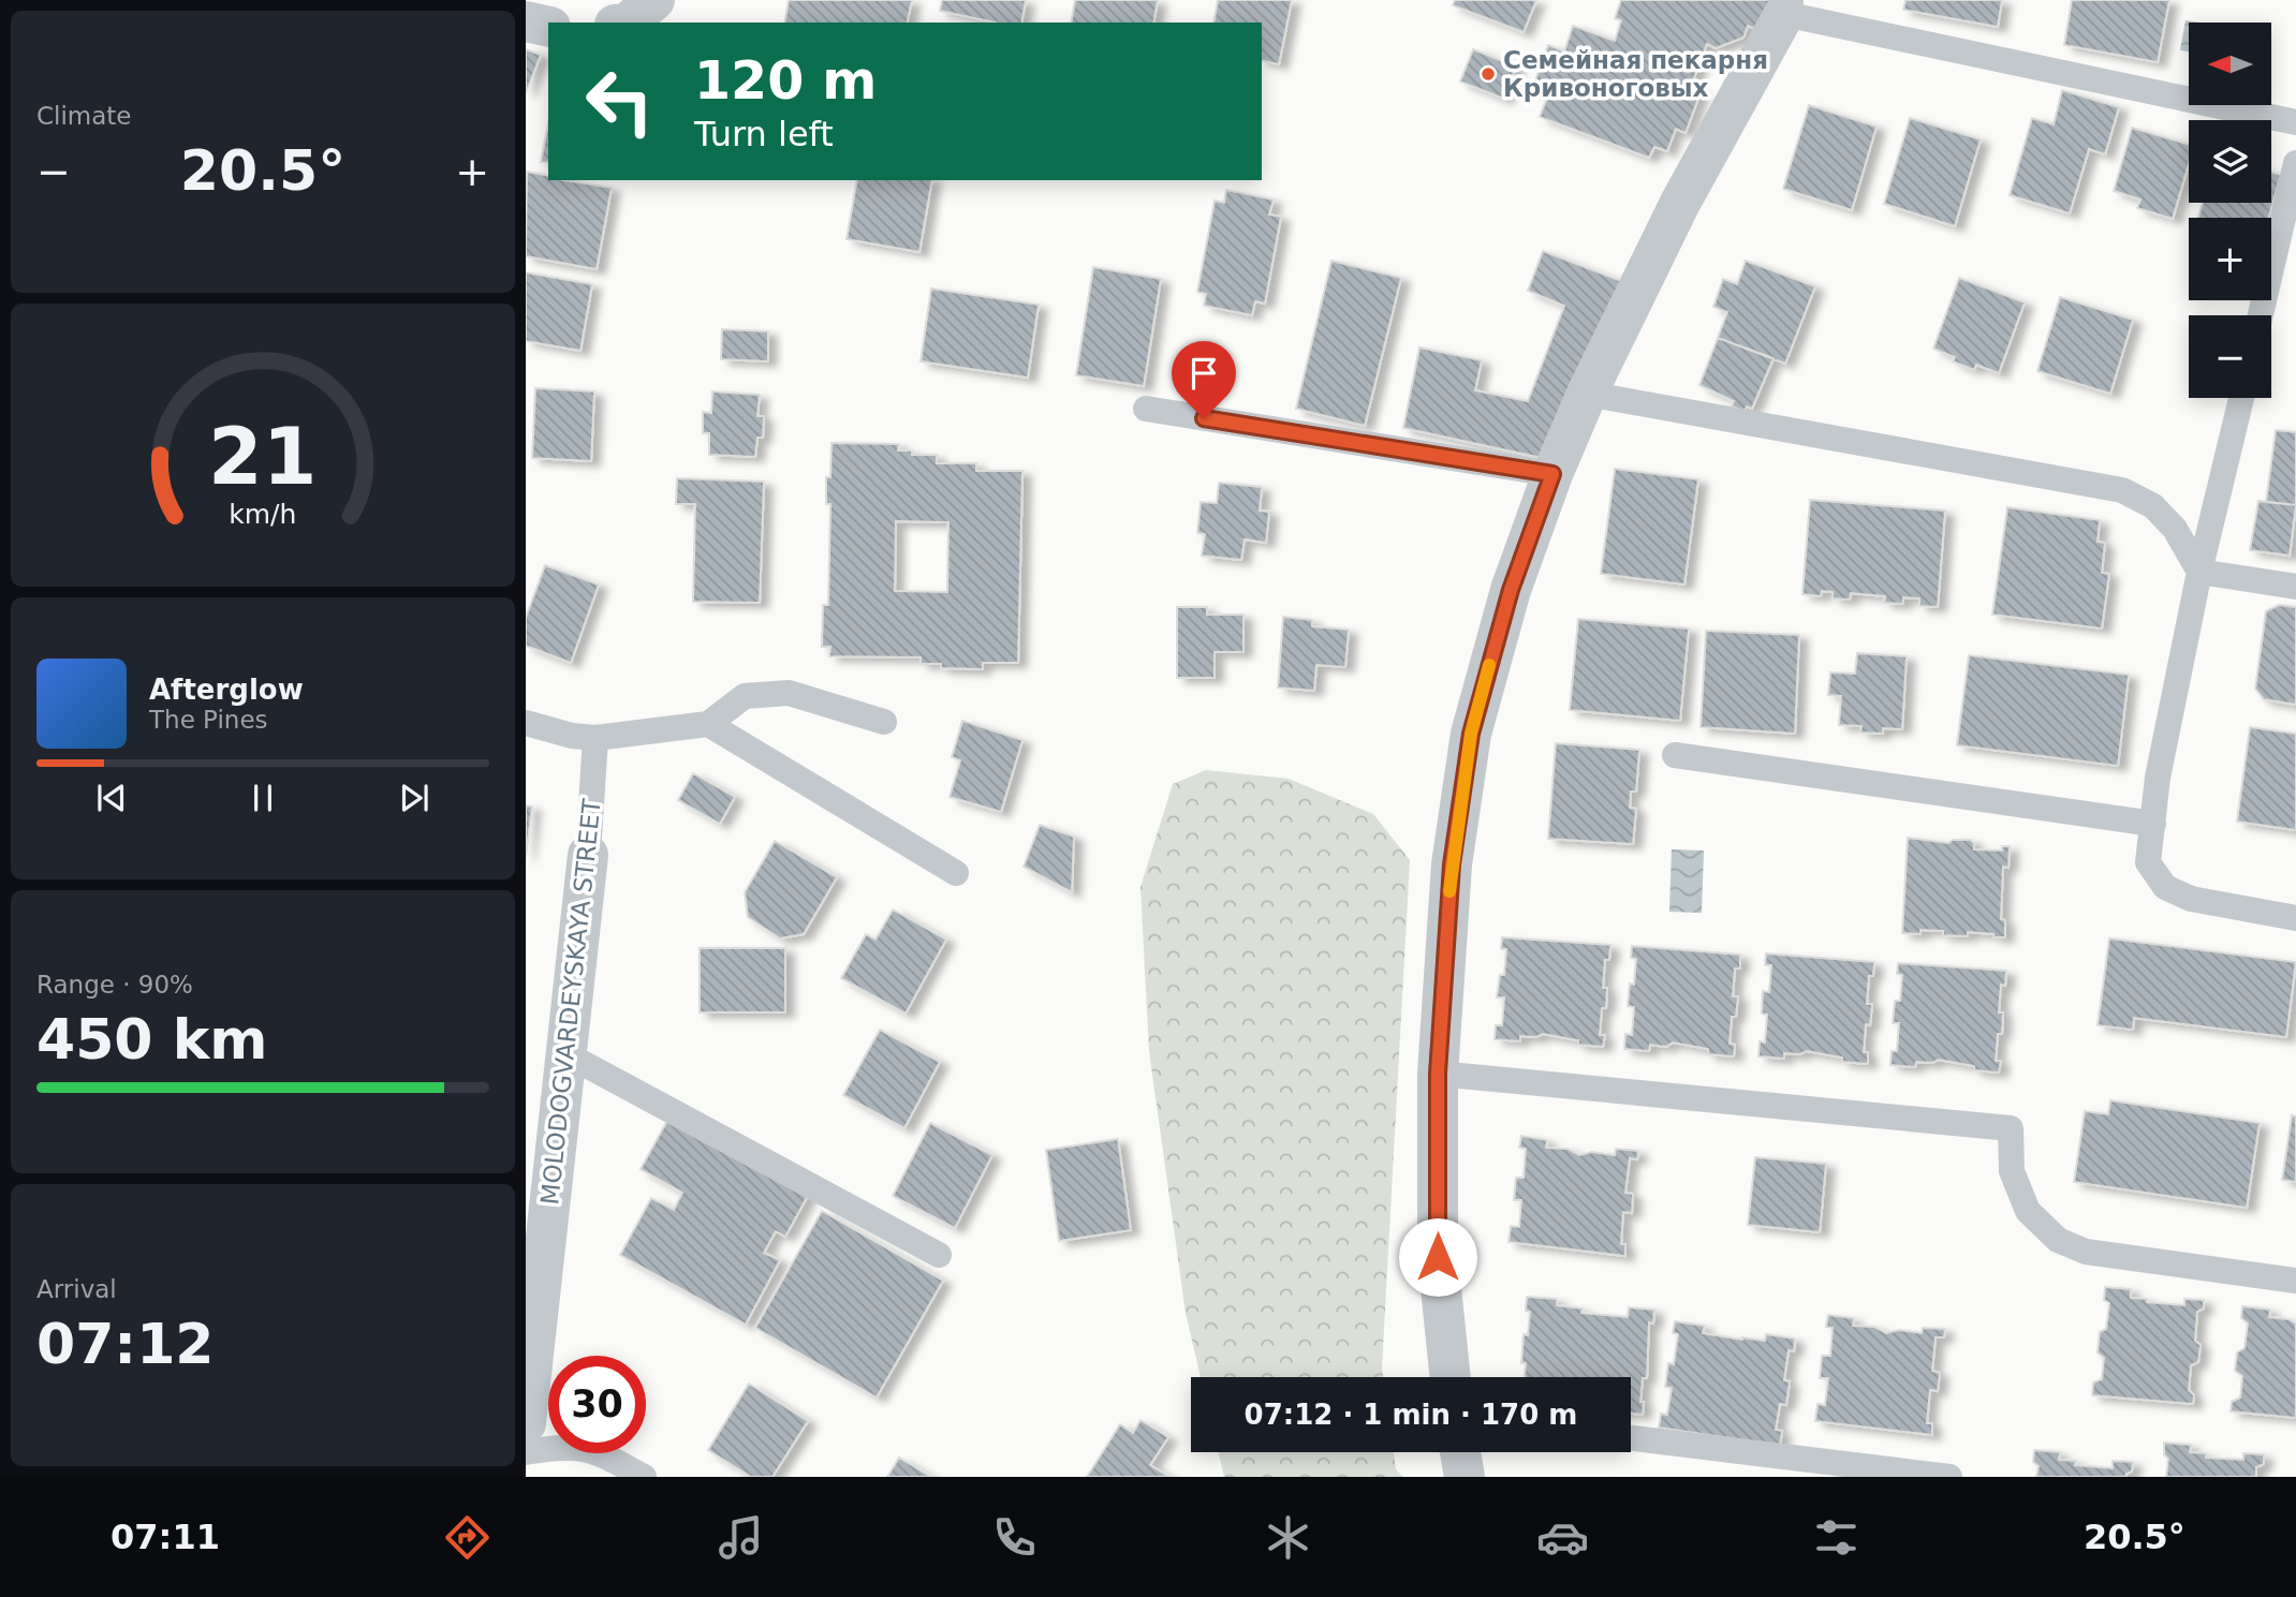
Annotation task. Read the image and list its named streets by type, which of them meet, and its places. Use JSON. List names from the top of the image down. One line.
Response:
{"streets":{"street":["MOLODOGVARDEYSKAYA STREET"]},"places":["Семейная пекарня Кривоноговых"],"north":"left","page":{"tile":["Climate",["Range · 90%","450 km"],["Arrival","07:12"]],"map_buttons":["+","−"],"turn":["120 m","Turn left"],"heat":["−","20.5°","+"],"song":["Afterglow","The Pines"],"limit":"30","trip":"07:12 · 1 min · 170 m","tabs":["07:11","20.5°"],"gauge":["21","km/h"]}}
